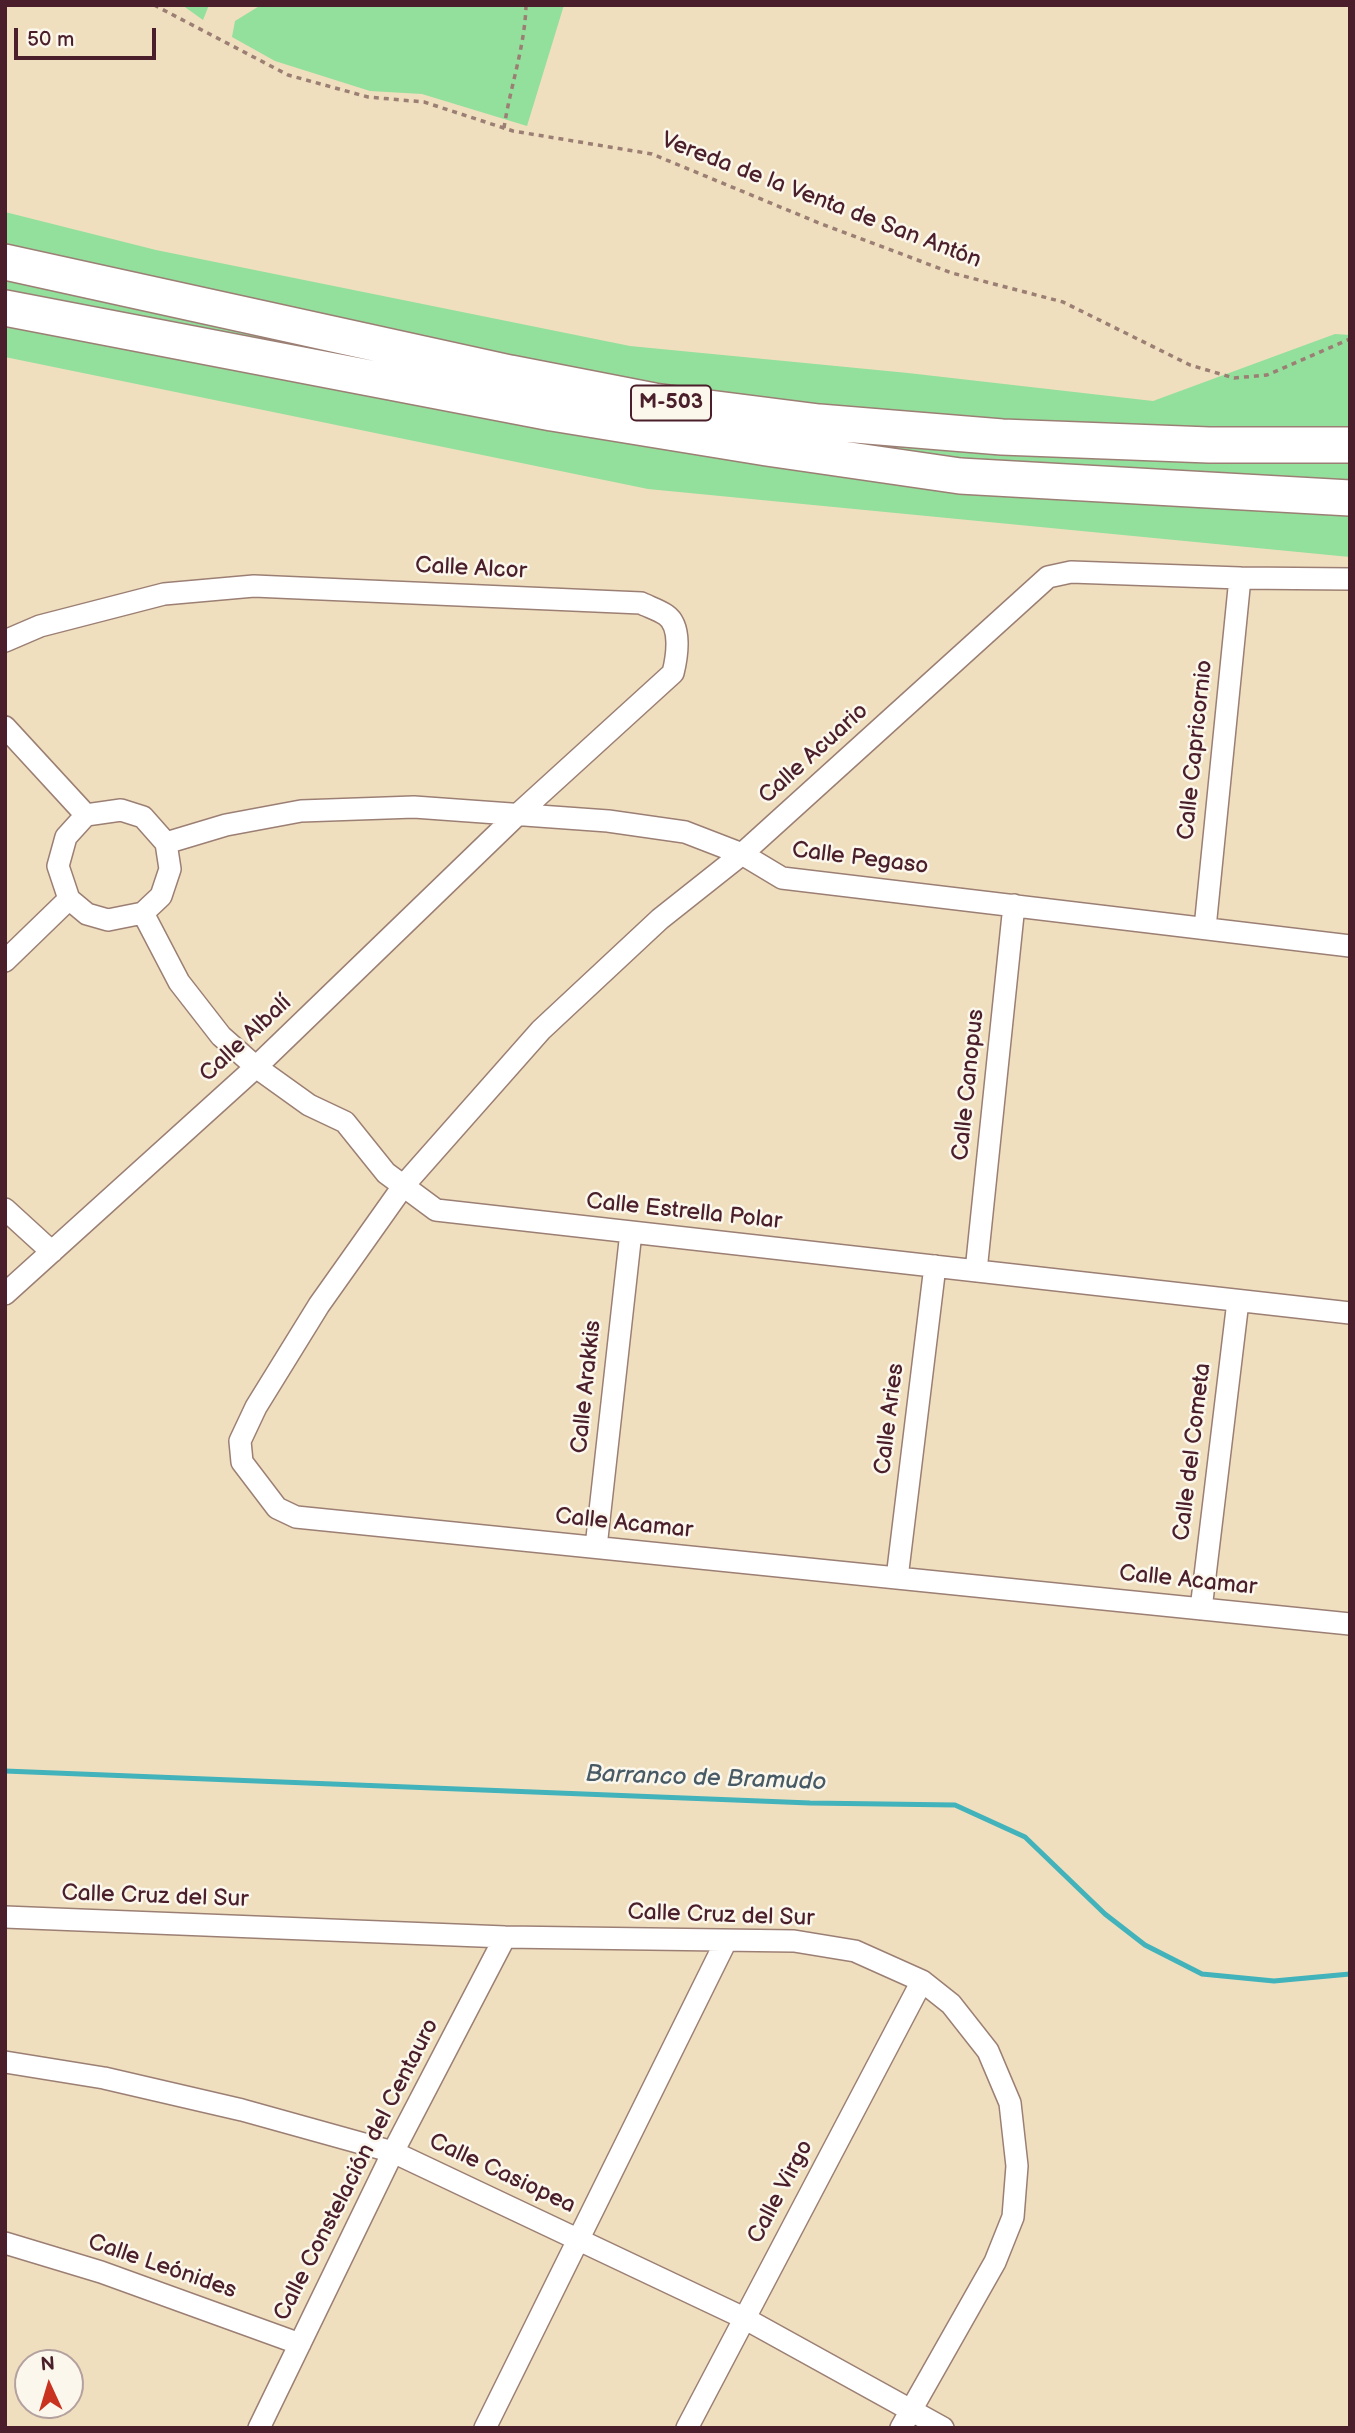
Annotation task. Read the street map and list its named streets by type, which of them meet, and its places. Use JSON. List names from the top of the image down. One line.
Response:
{"streets":{"highway":["M-503"],"street":["Calle Alcor","Calle Capricornio","Calle Acuario","Calle Pegaso","Calle Albalí","Calle Canopus","Calle Estrella Polar","Calle Arakkis","Calle Aries","Calle del Cometa","Calle Acamar","Calle Cruz del Sur","Calle Constelación del Centauro","Calle Casiopea","Calle Virgo","Calle Leónides"],"path":["Vereda de la Venta de San Antón"]},"crossings":[["Calle Alcor","Calle Pegaso"],["Calle Alcor","Calle Albalí"],["Calle Capricornio","Calle Acuario"],["Calle Capricornio","Calle Pegaso"],["Calle Acuario","Calle Pegaso"],["Calle Acuario","Calle Estrella Polar"],["Calle Acuario","Calle Acamar"],["Calle Pegaso","Calle Albalí"],["Calle Pegaso","Calle Canopus"],["Calle Pegaso","Calle Estrella Polar"],["Calle Albalí","Calle Estrella Polar"],["Calle Canopus","Calle Estrella Polar"],["Calle Estrella Polar","Calle Arakkis"],["Calle Estrella Polar","Calle Aries"],["Calle Estrella Polar","Calle del Cometa"],["Calle Estrella Polar","Calle Acamar"],["Calle Arakkis","Calle Acamar"],["Calle Aries","Calle Acamar"],["Calle del Cometa","Calle Acamar"],["Calle Cruz del Sur","Calle Constelación del Centauro"],["Calle Cruz del Sur","Calle Casiopea"],["Calle Cruz del Sur","Calle Virgo"],["Calle Constelación del Centauro","Calle Casiopea"],["Calle Constelación del Centauro","Calle Leónides"],["Calle Casiopea","Calle Virgo"]],"water":["Barranco de Bramudo"],"scale_bar":"50 m","north":"top"}
